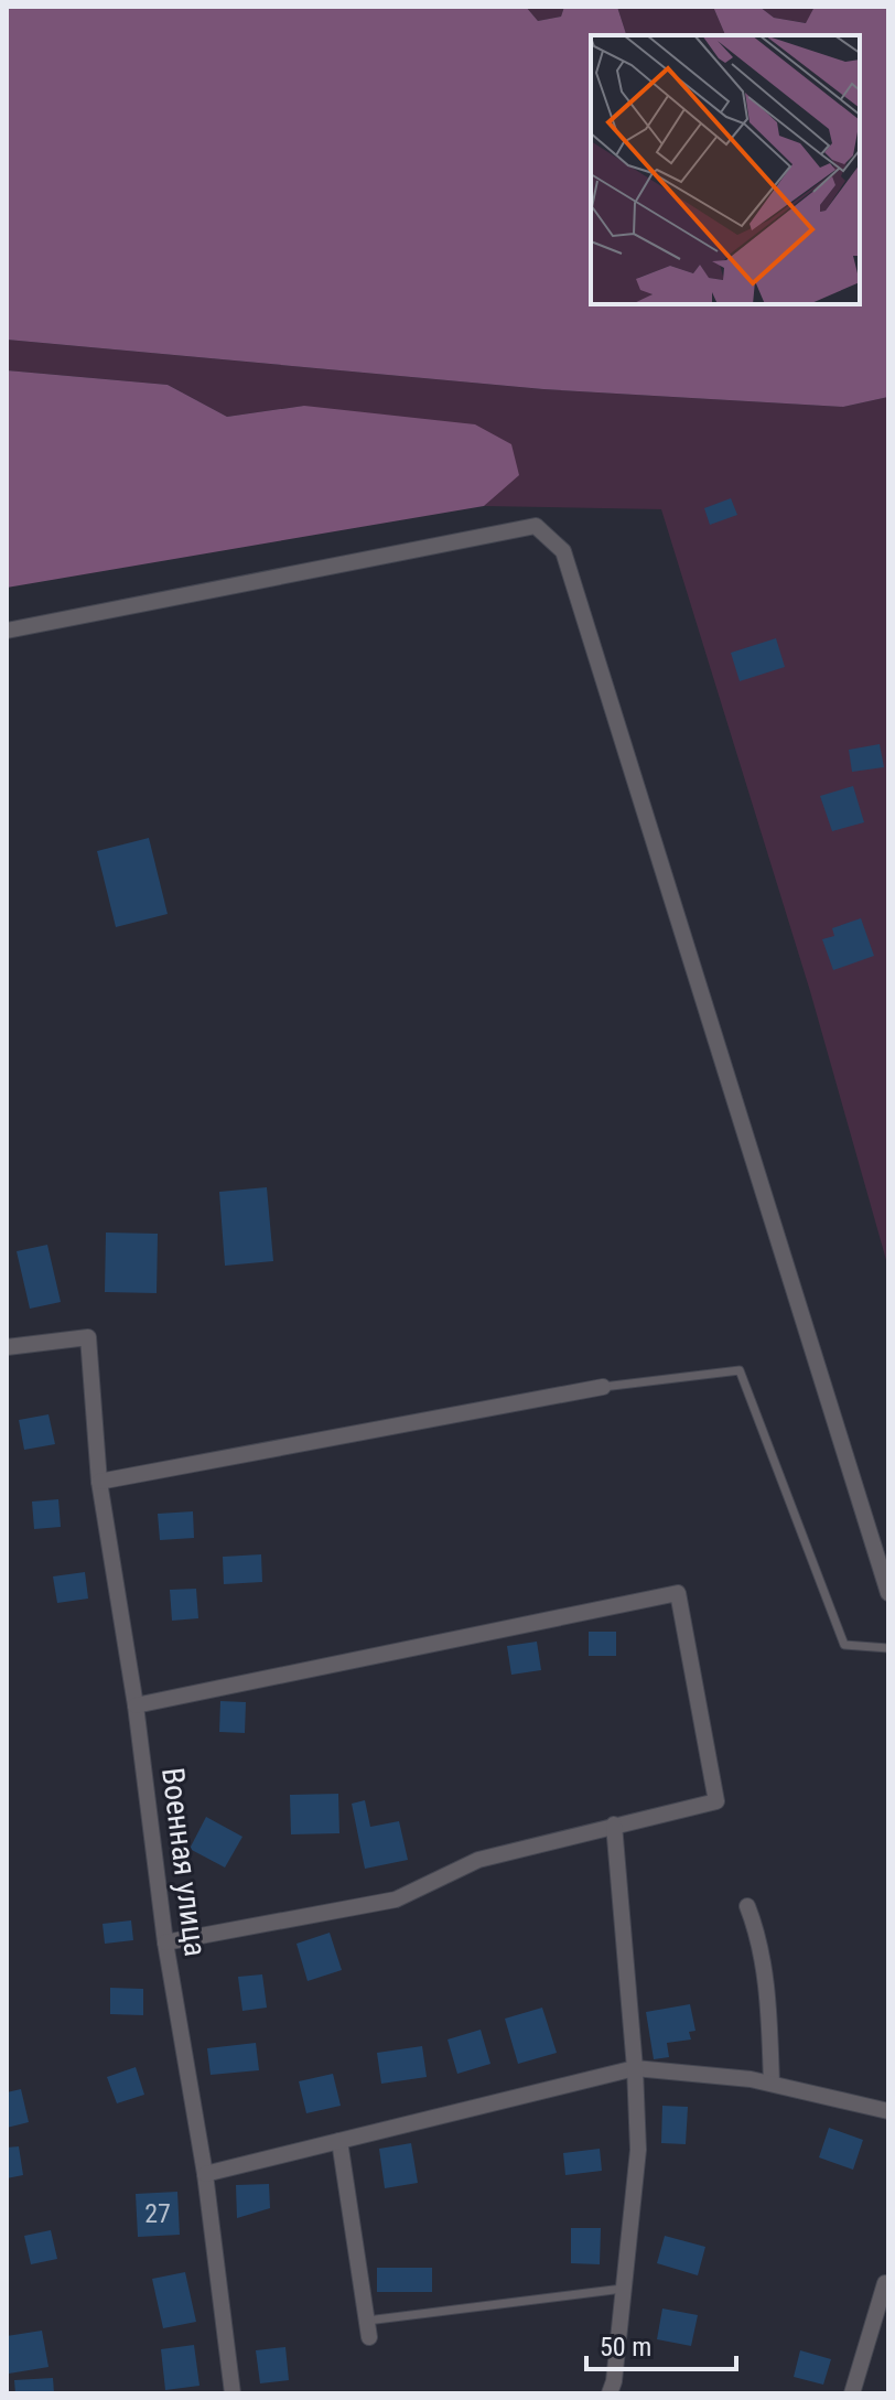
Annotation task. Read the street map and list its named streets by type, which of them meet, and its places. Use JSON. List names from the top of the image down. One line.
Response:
{"streets":{"street":["Военная улица"]},"house_numbers":["27"],"scale_bar":"50 m"}
